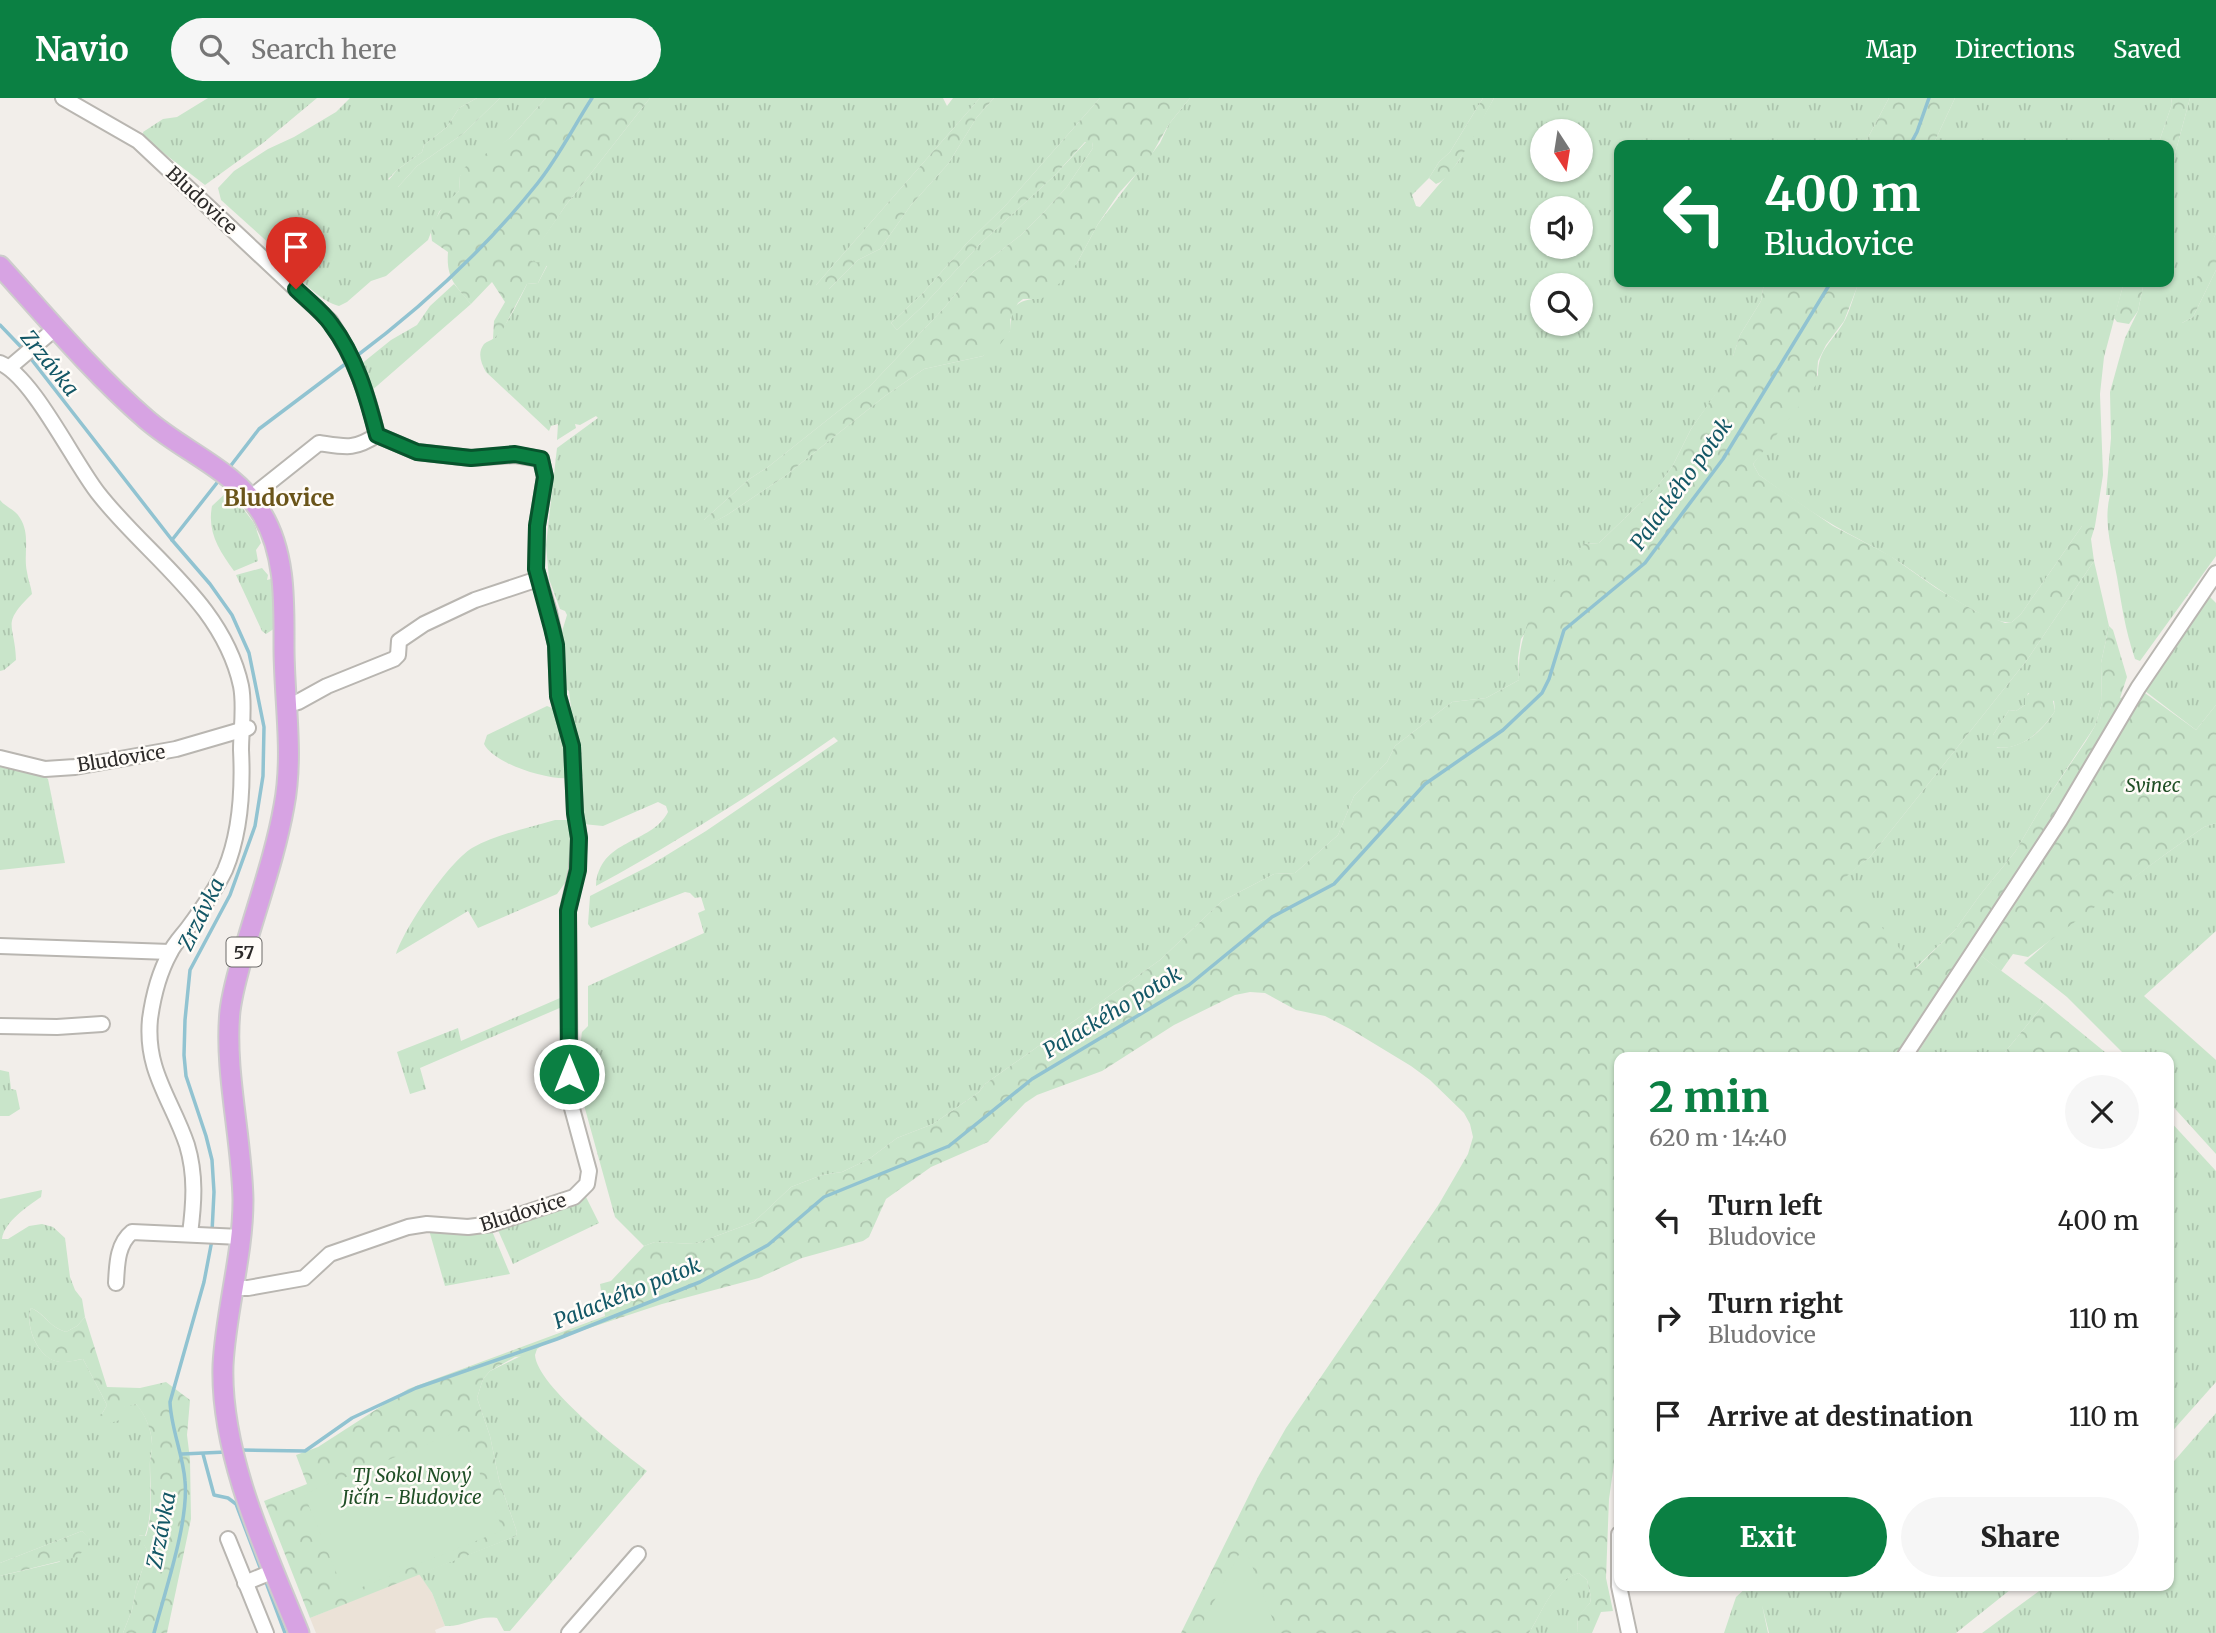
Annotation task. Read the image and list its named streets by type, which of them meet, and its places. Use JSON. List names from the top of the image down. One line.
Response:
{"streets":{"main road":["57"],"street":["Bludovice"]},"crossings":[["Bludovice","57"]],"districts":["Bludovice"],"water":["Zrzávka","Palackého potok"],"parks":["Svinec","TJ Sokol Nový Jičín - Bludovice"],"north":"bottom","page":{"header":"Navio","search":"Search here","nav":["Map","Directions","Saved"],"turn":["400 m","Bludovice"],"heading":["2 min","620 m · 14:40"],"list":[{"name":"Turn left","note":"Bludovice","value":"400 m"},{"name":"Turn right","note":"Bludovice","value":"110 m"},{"name":"Arrive at destination","value":"110 m"}],"buttons":["Exit","Share"]}}
